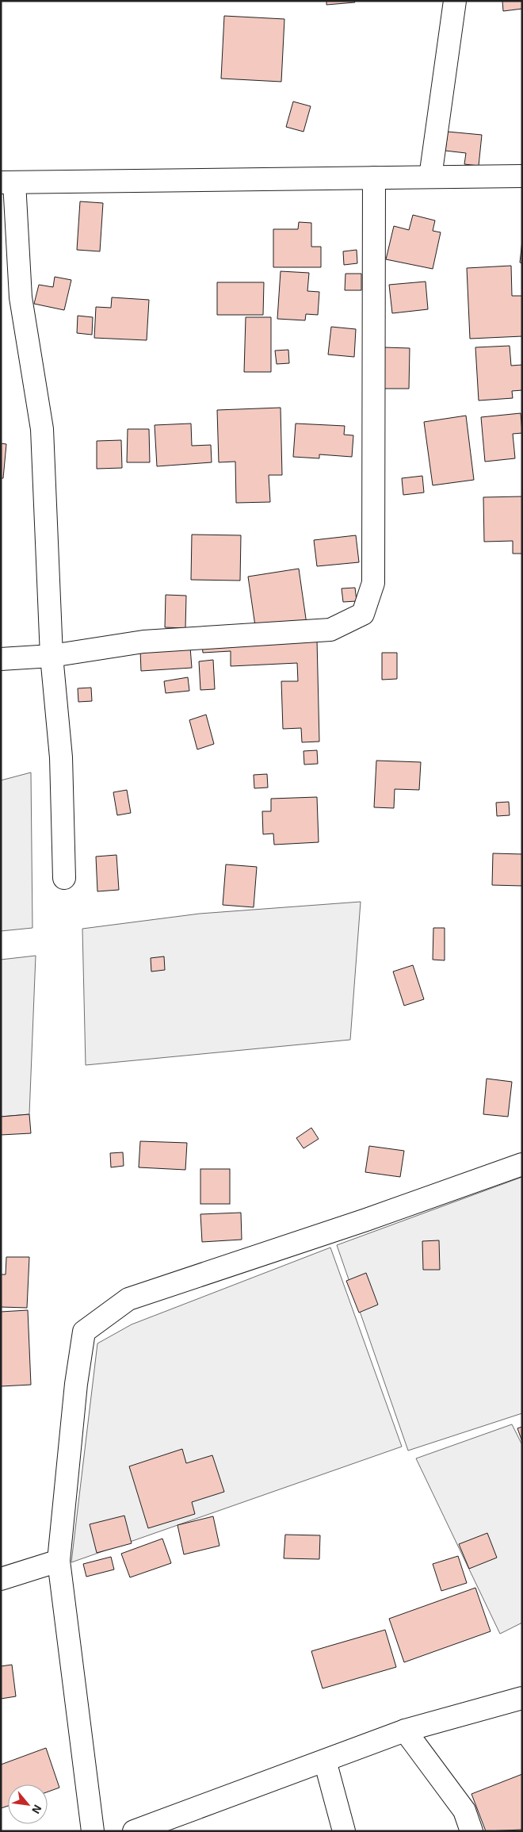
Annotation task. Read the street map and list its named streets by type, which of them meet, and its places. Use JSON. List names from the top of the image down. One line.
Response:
{"north":"bottom right"}
